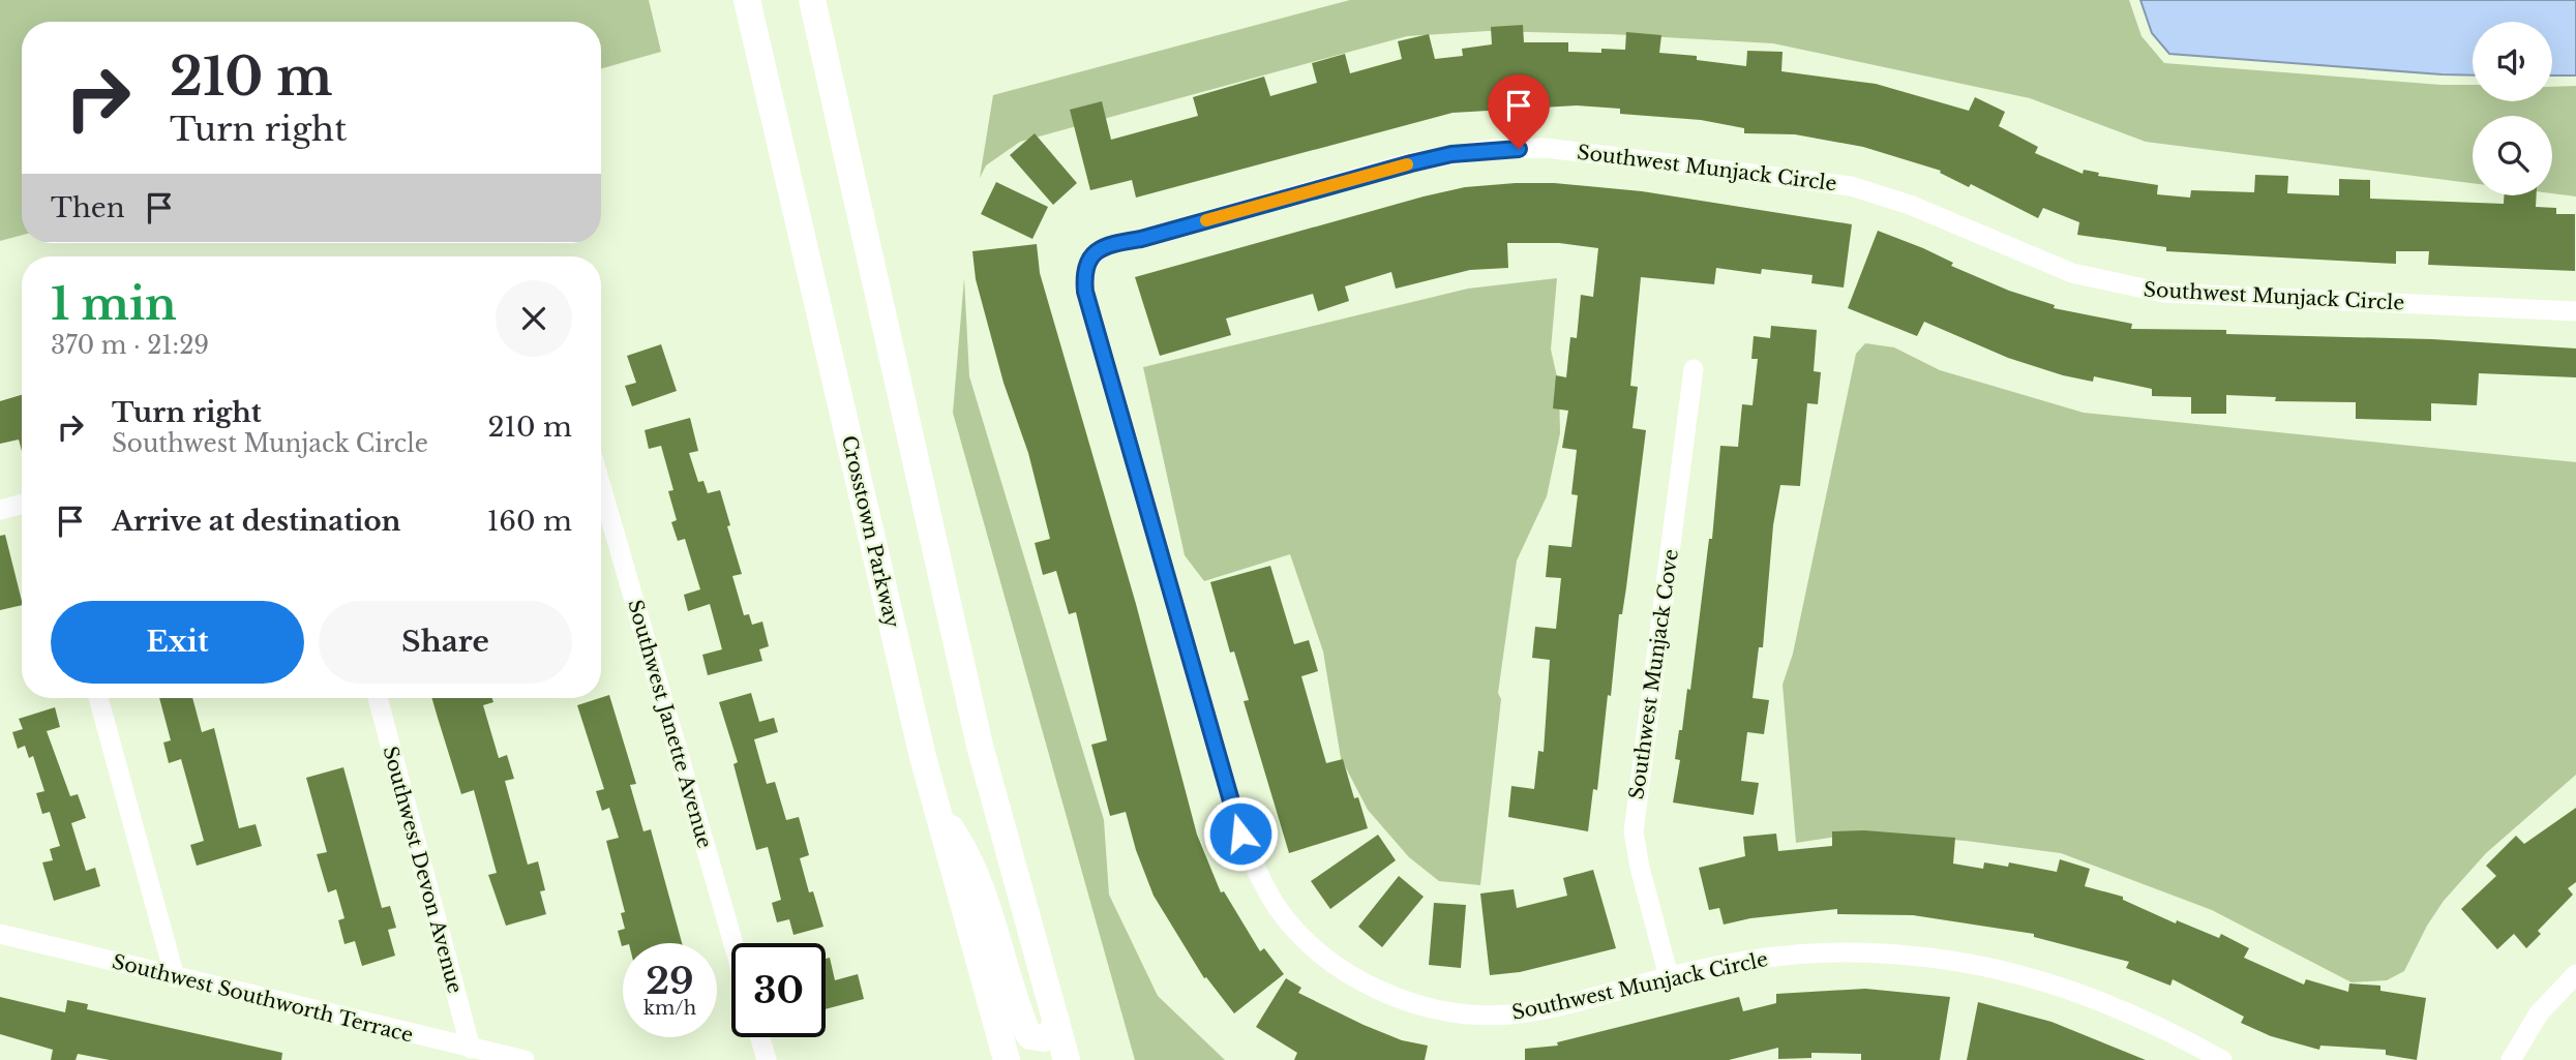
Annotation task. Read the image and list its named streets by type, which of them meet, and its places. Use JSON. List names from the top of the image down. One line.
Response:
{"streets":{"main road":["Crosstown Parkway"],"street":["Southwest Munjack Circle","Southwest Munjack Cove","Southwest Janette Avenue","Southwest Devon Avenue","Southwest Southworth Terrace"]},"crossings":[["Southwest Munjack Circle","Southwest Munjack Cove"],["Southwest Devon Avenue","Southwest Southworth Terrace"]],"page":{"turn":["210 m","Turn right"],"then":"Then","heading":["1 min","370 m · 21:29"],"list":[{"name":"Turn right","note":"Southwest Munjack Circle","value":"210 m"},{"name":"Arrive at destination","value":"160 m"}],"buttons":["Exit","Share"],"speed":"29 km/h","limit":"30"}}
